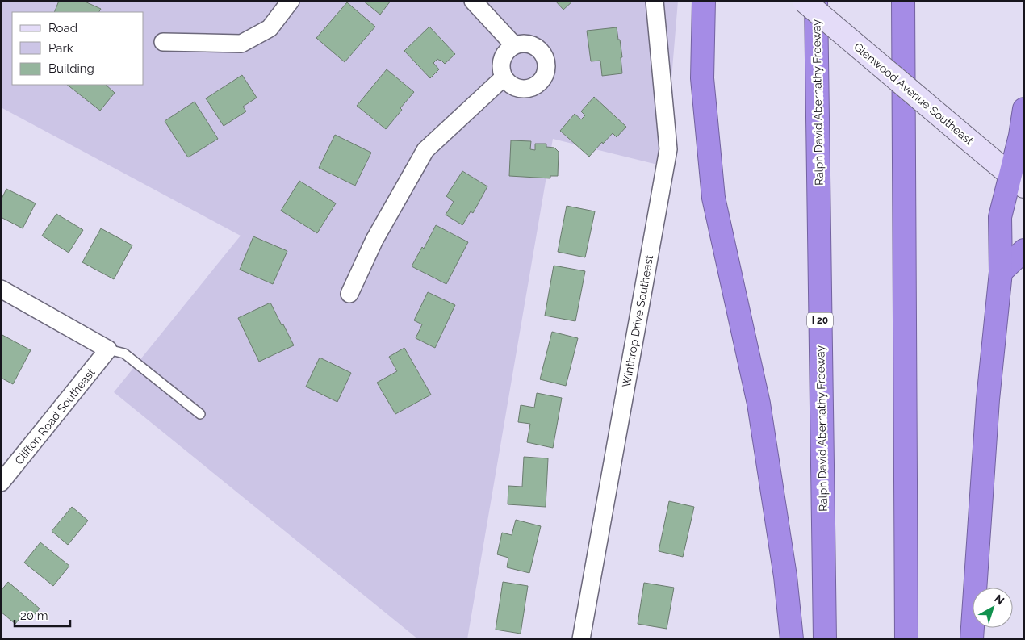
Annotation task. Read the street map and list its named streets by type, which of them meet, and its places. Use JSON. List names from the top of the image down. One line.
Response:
{"streets":{"highway":["Ralph David Abernathy Freeway","I 20"],"main road":["Glenwood Avenue Southeast"],"street":["Winthrop Drive Southeast","Clifton Road Southeast"]},"legend":["Road","Park","Building"],"scale_bar":"20 m","north":"top right"}
